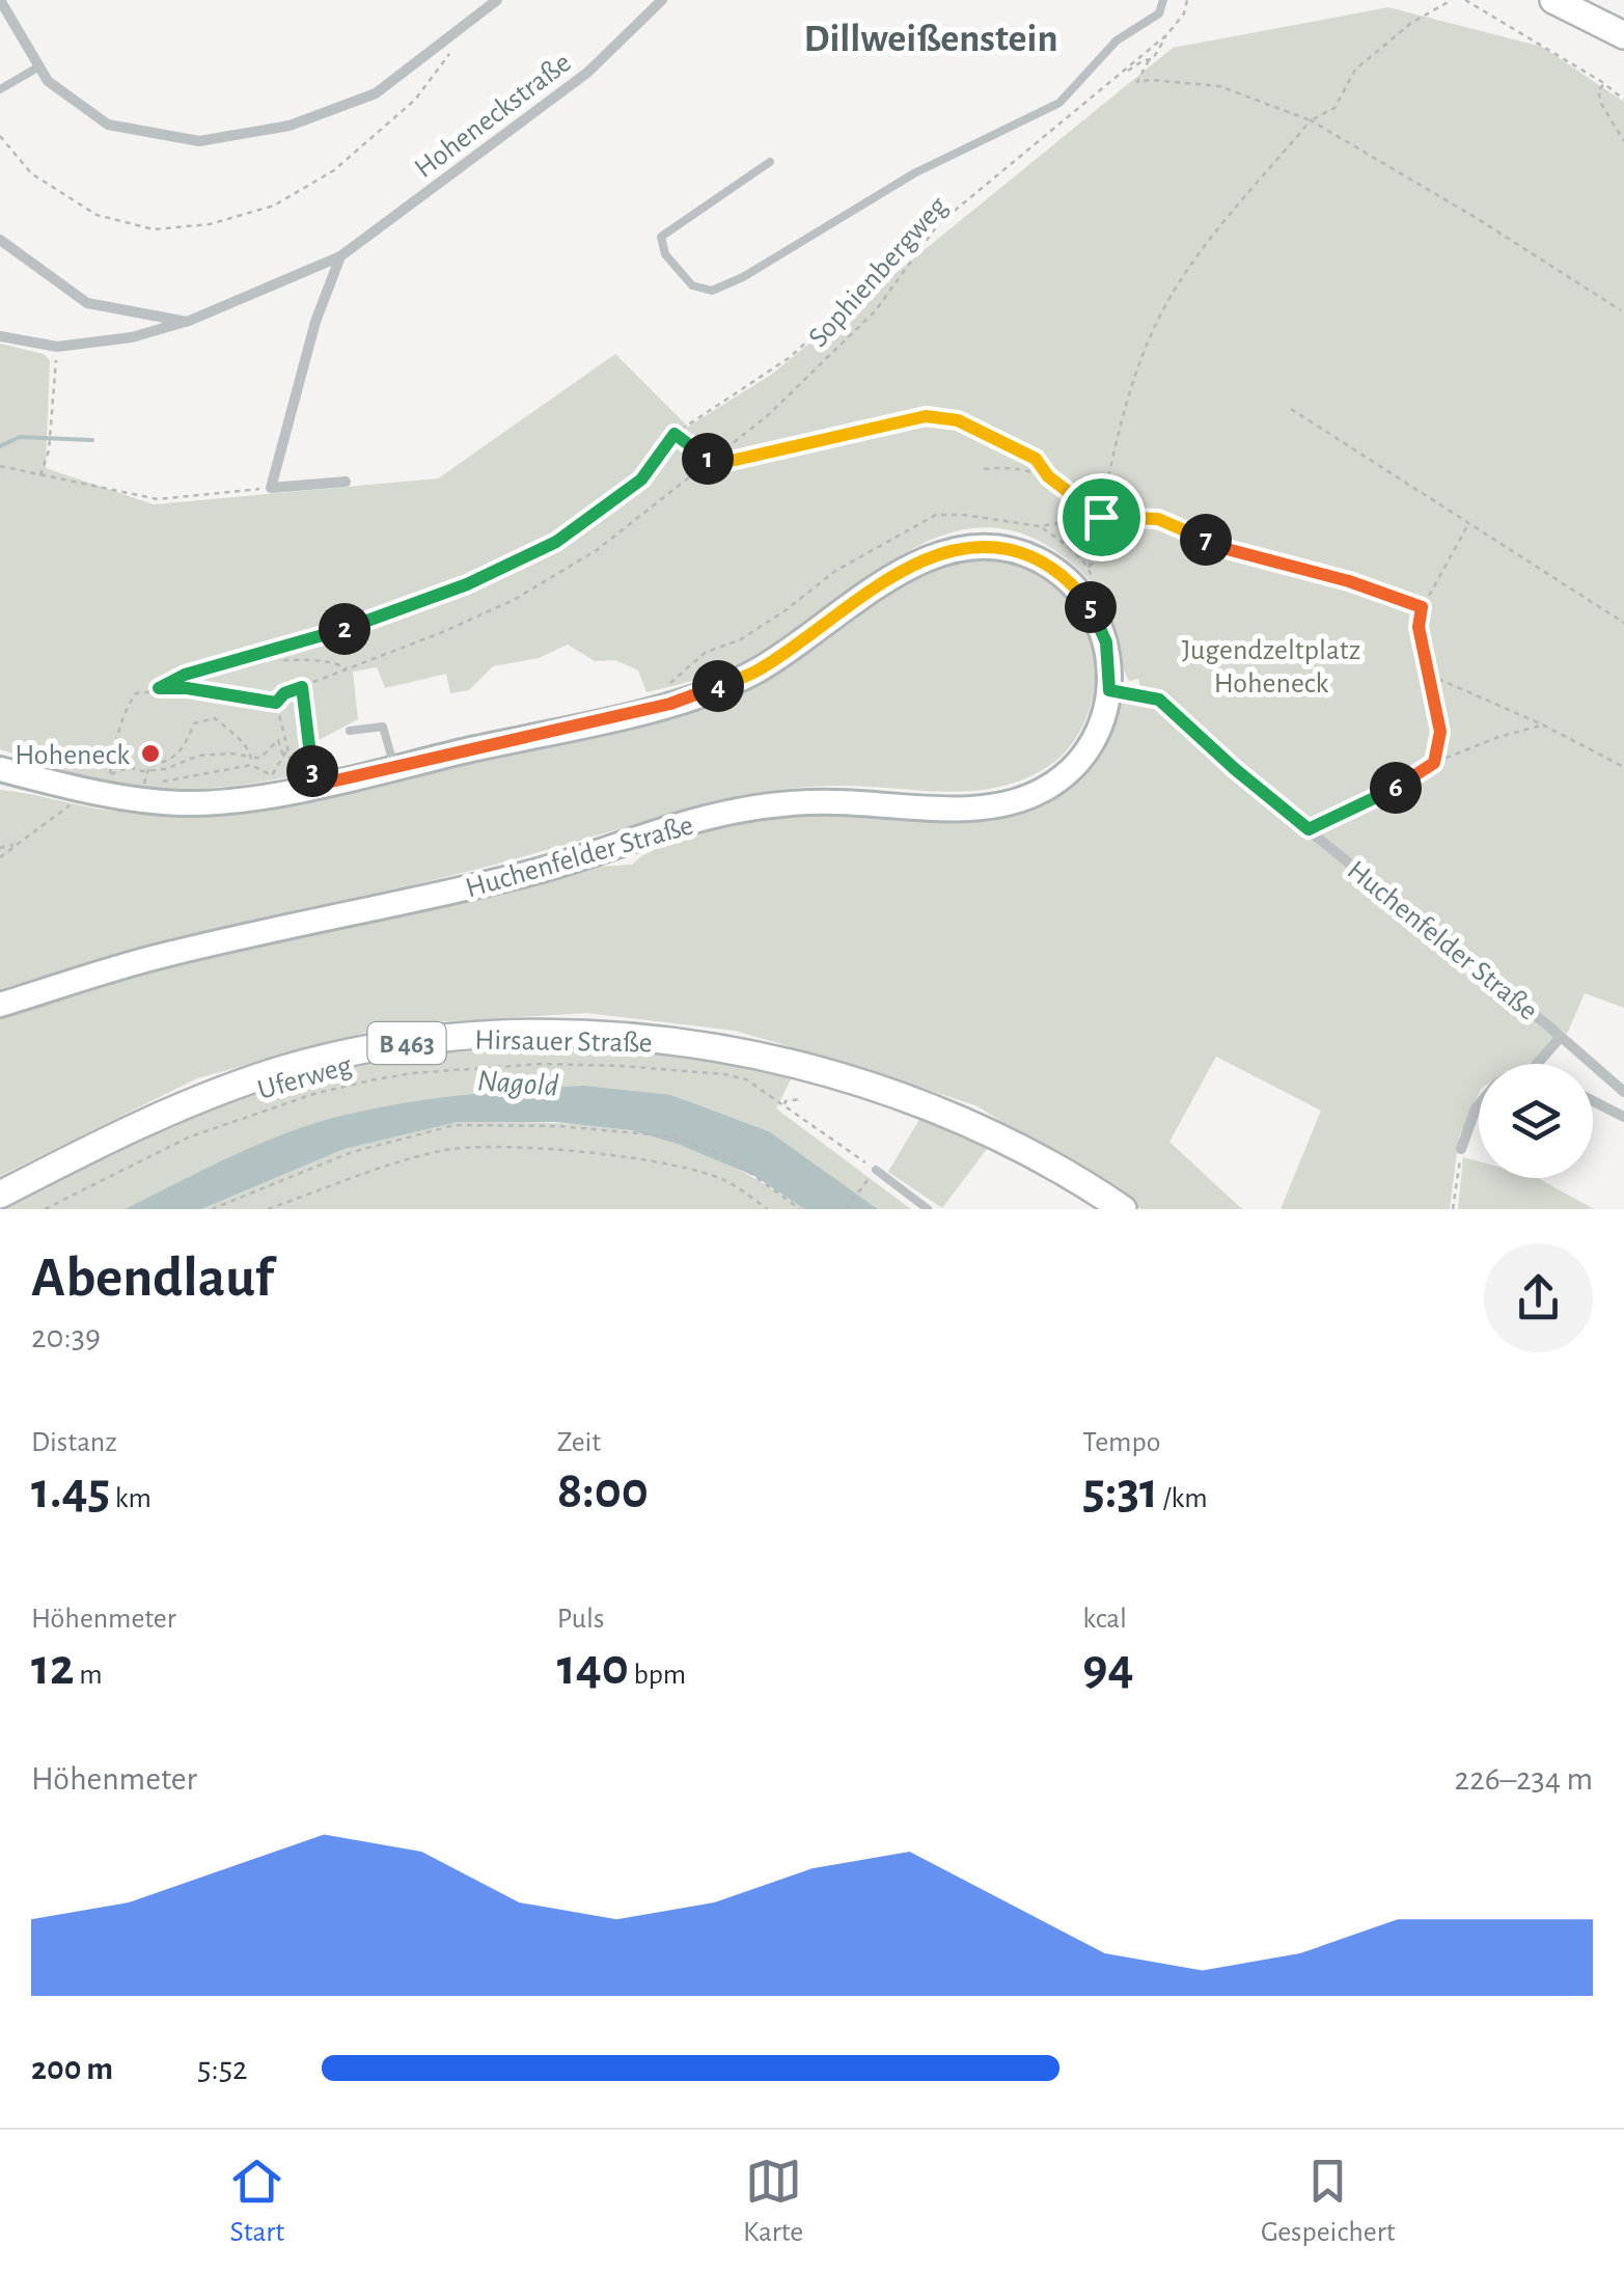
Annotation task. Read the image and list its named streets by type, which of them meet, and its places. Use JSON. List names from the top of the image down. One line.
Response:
{"streets":{"main road":["Huchenfelder Straße","Hirsauer Straße","B 463"],"street":["Hoheneckstraße"],"path":["Sophienbergweg","Uferweg"]},"districts":["Dillweißenstein"],"water":["Nagold"],"parks":["Jugendzeltplatz Hoheneck"],"places":["Hoheneck"],"page":{"pins":["1","7","5","2","4","3","6"],"heading":["Abendlauf","20:39"],"stats":[["Distanz","1.45 km"],["Zeit","8:00"],["Tempo","5:31 /km"],["Höhenmeter","12 m"],["Puls","140 bpm"],["kcal","94"]],"chart":["Höhenmeter","226–234 m"],"list":[{"name":"200 m","note":"5:52"}],"tabs":["Start","Karte","Gespeichert"]}}
